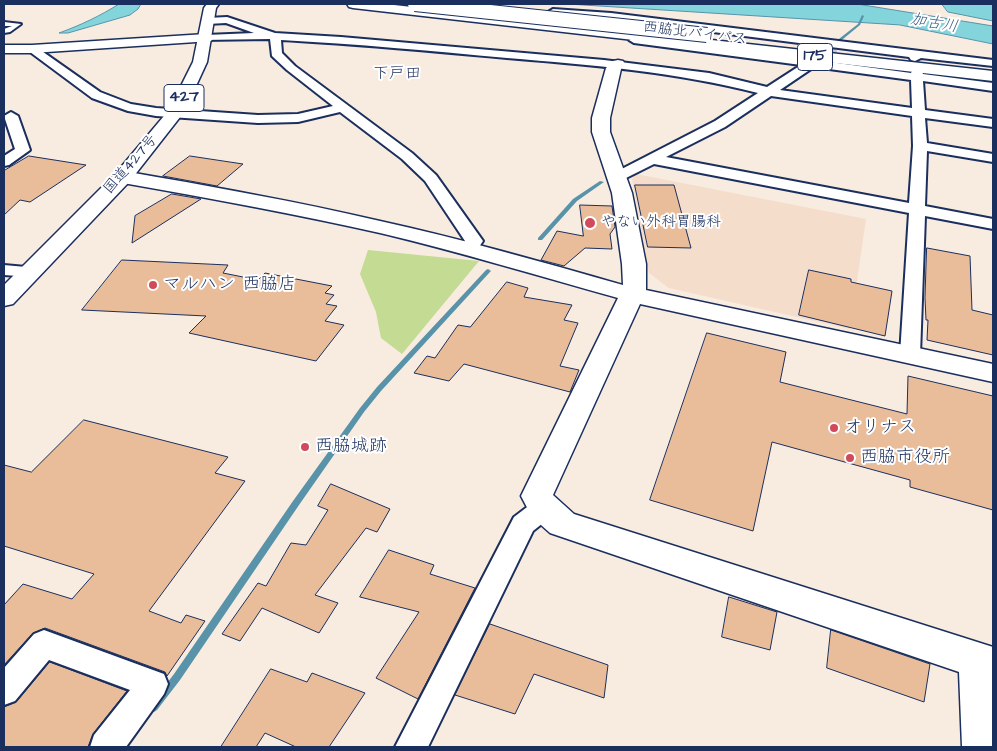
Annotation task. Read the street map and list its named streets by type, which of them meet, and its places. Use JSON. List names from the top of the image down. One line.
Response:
{"streets":{"main road":["西脇北バイパス","175","427","国道427号"]},"crossings":[["西脇北バイパス","175"]],"districts":["下戸田"],"water":["加古川"],"places":["やない外科胃腸科","マルハン 西脇店","オリナス","西脇城跡","西脇市役所"]}
